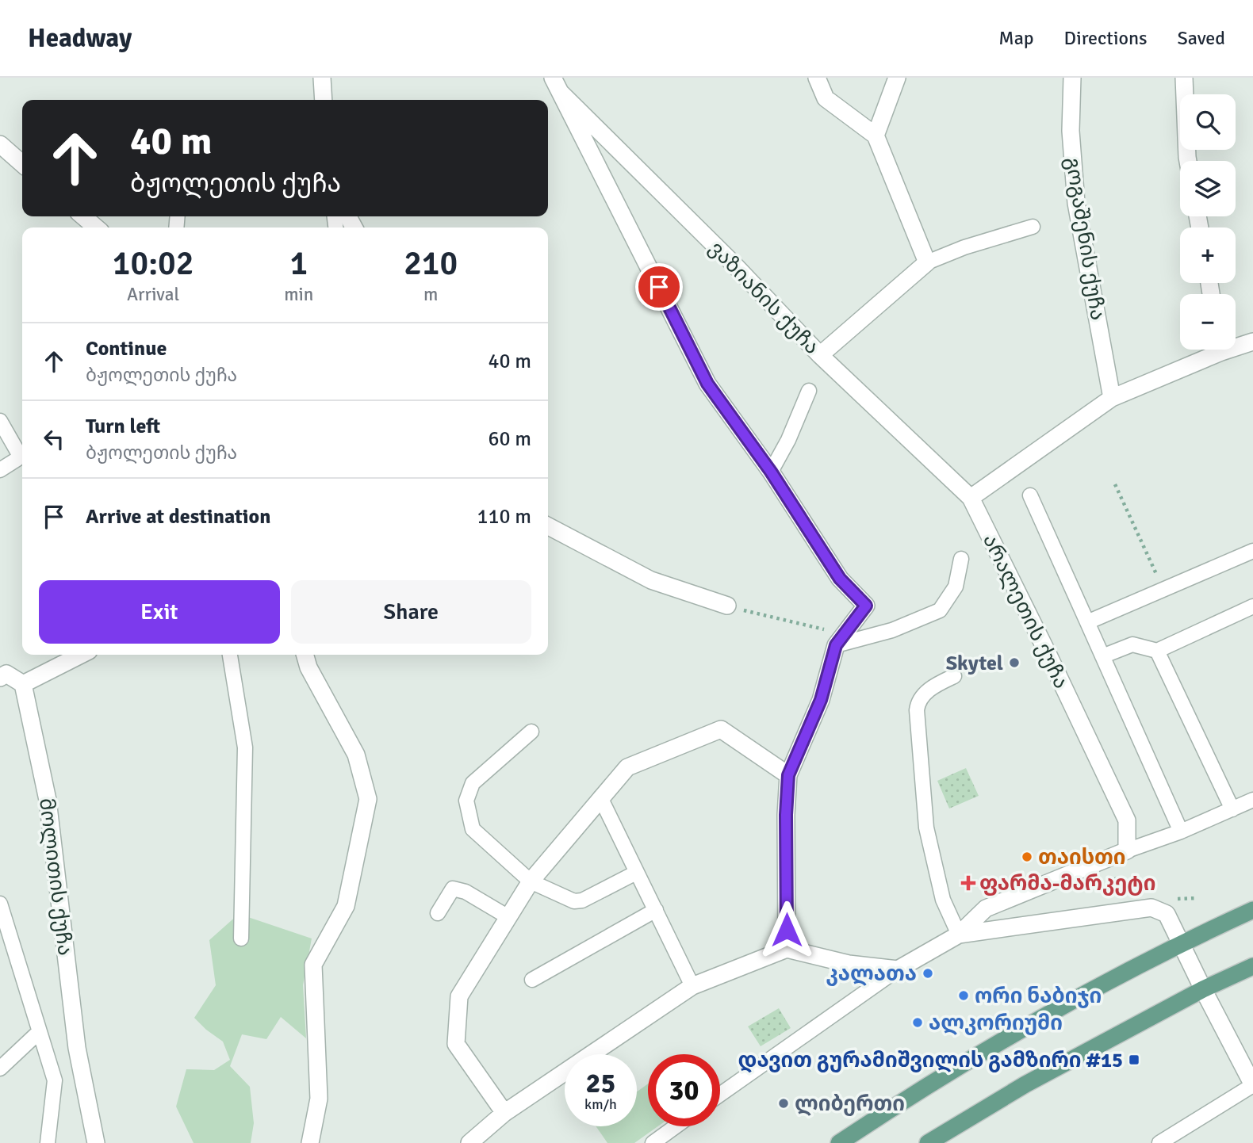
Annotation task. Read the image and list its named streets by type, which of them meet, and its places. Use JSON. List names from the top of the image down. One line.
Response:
{"streets":{"street":["გოგაშენის ქუჩა","ვაზიანის ქუჩა","არალეთის ქუჩა","მოლითის ქუჩა"]},"crossings":[["ვაზიანის ქუჩა","არალეთის ქუჩა"]],"places":{"other":["Skytel","თაისთი","კალათა","ორი ნაბიჯი","ალკორიუმი","ლიბერთი"],"health":["ფარმა-მარკეტი"],"transit":["დავით გურამიშვილის გამზირი #15"]},"page":{"header":"Headway","nav":["Map","Directions","Saved"],"map_buttons":["+","−"],"turn":["40 m","ბჟოლეთის ქუჩა"],"eta":["10:02","Arrival","1","min","210","m"],"list":[{"name":"Continue","note":"ბჟოლეთის ქუჩა","value":"40 m"},{"name":"Turn left","note":"ბჟოლეთის ქუჩა","value":"60 m"},{"name":"Arrive at destination","value":"110 m"}],"buttons":["Exit","Share"],"speed":"25 km/h","limit":"30"}}
